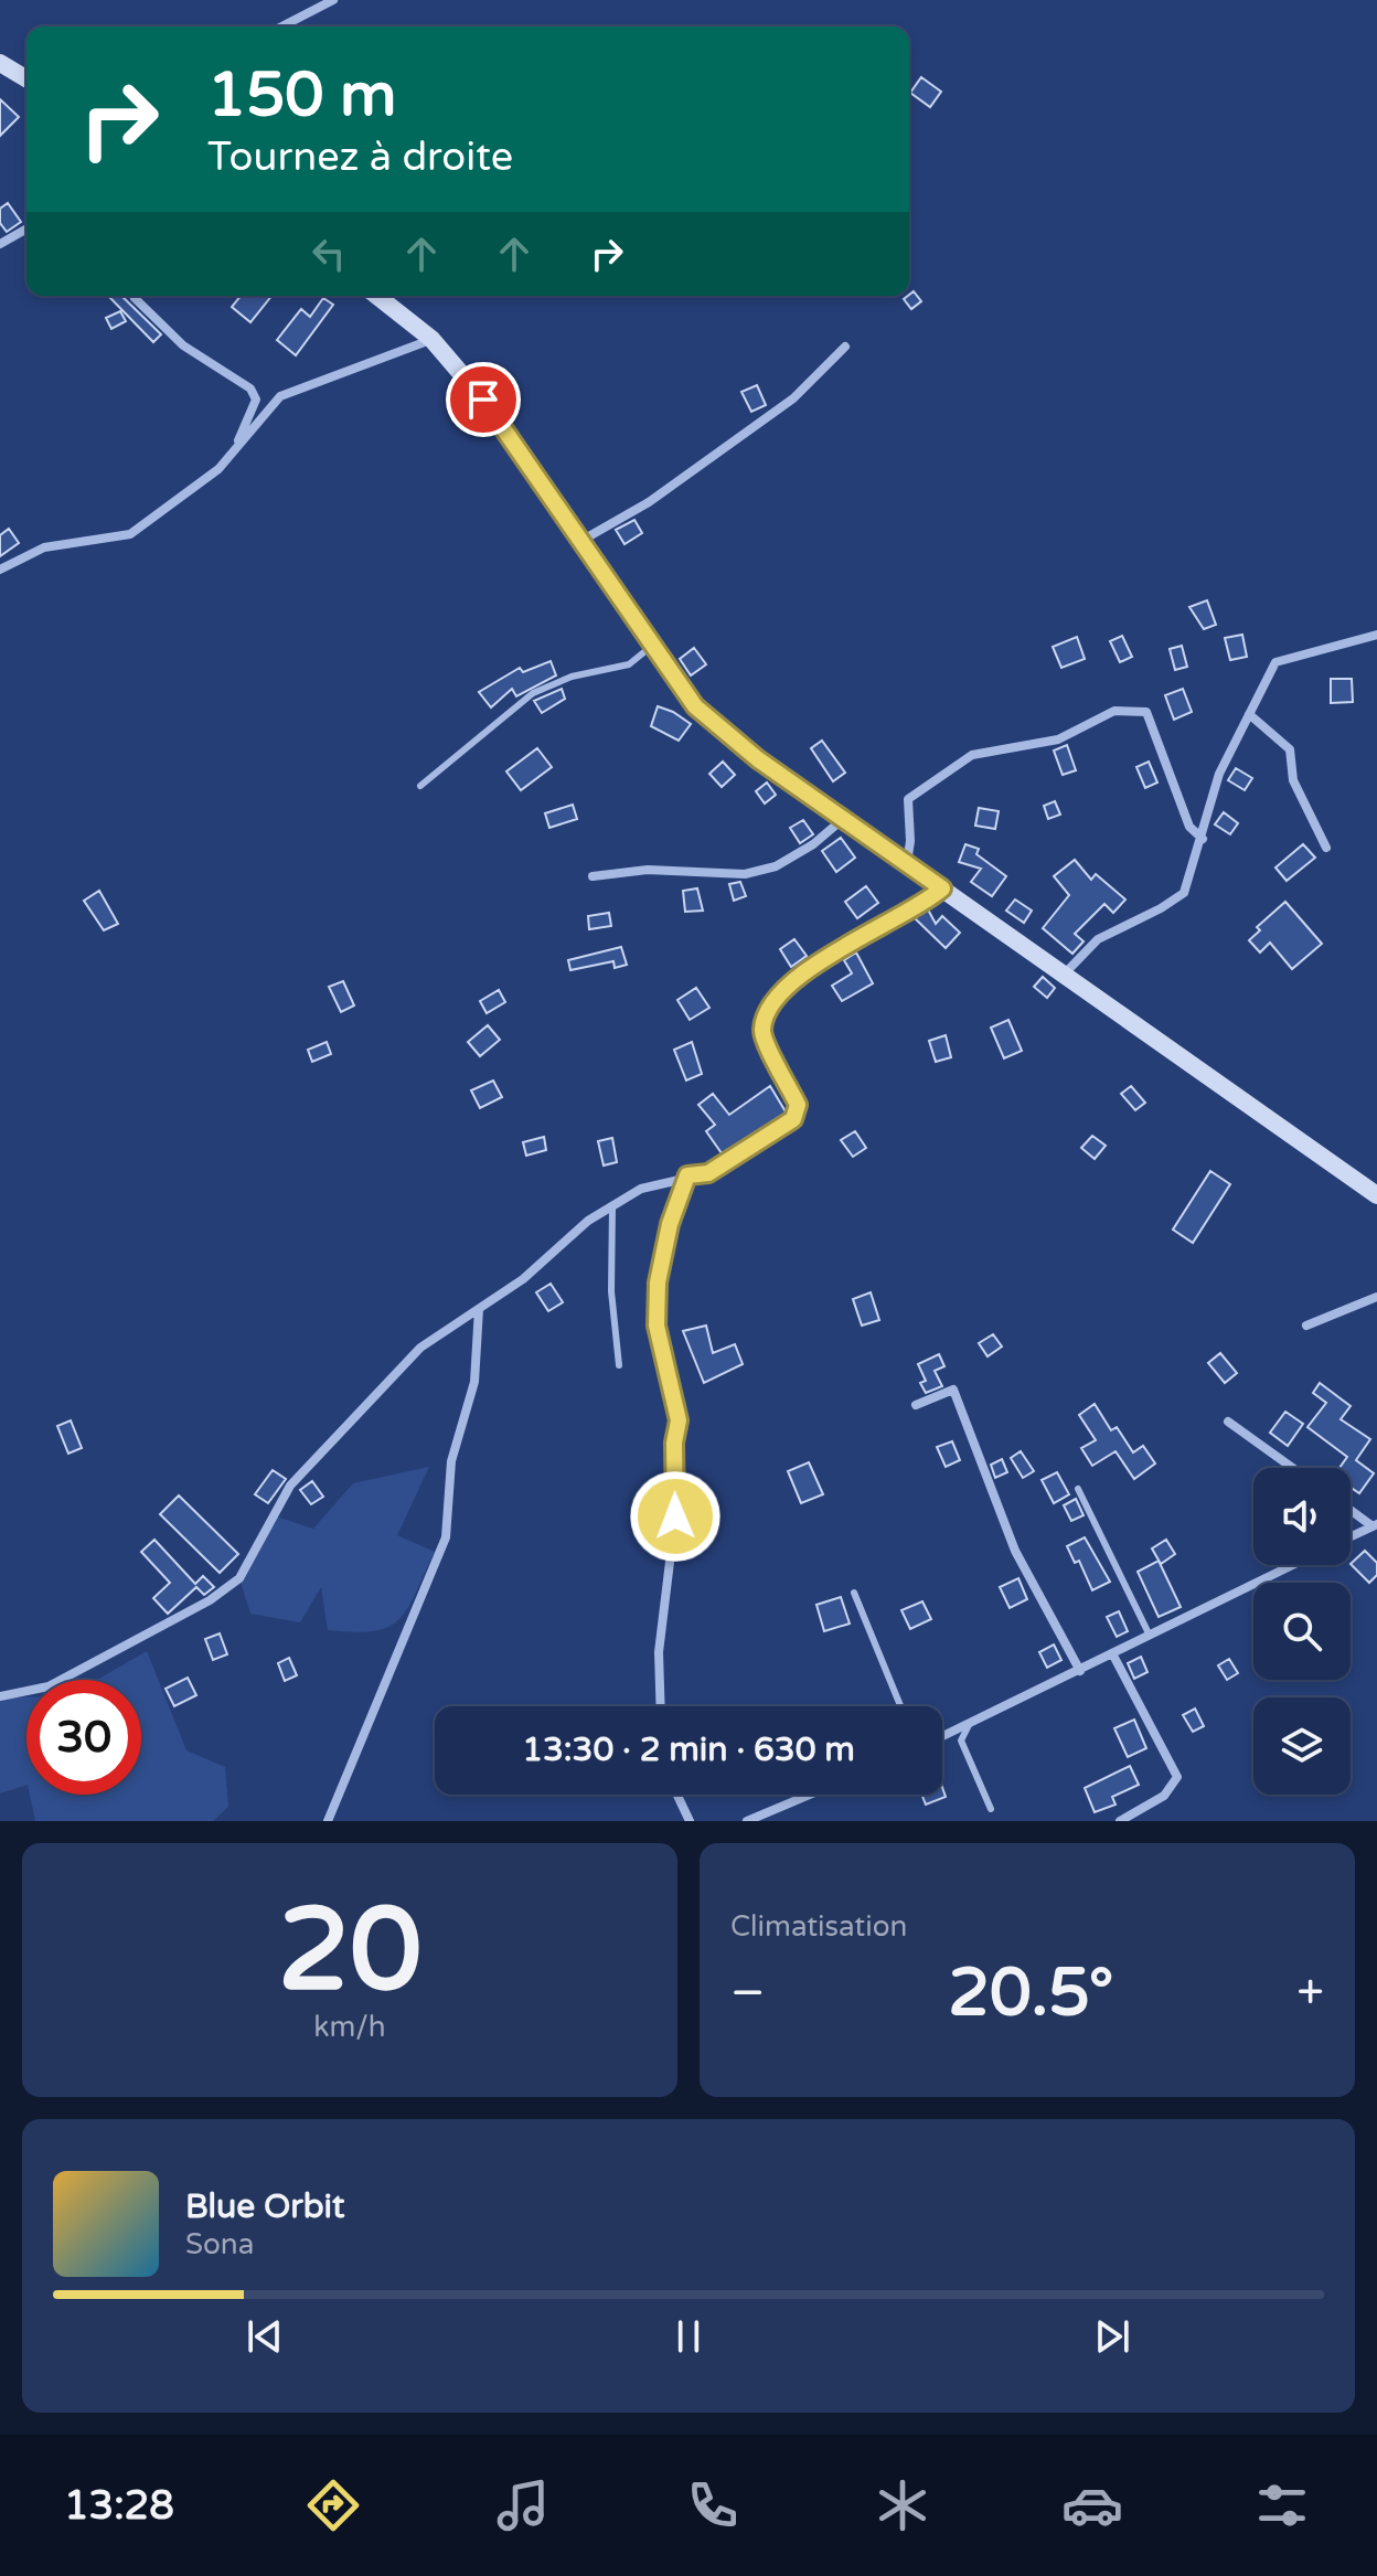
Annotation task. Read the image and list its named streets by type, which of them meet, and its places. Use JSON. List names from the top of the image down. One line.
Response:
{"page":{"turn":["150 m","Tournez à droite"],"limit":"30","trip":"13:30 · 2 min · 630 m","tile":[["20","km/h"],"Climatisation"],"heat":["−","20.5°","+"],"song":["Blue Orbit","Sona"],"tabs":"13:28"}}
